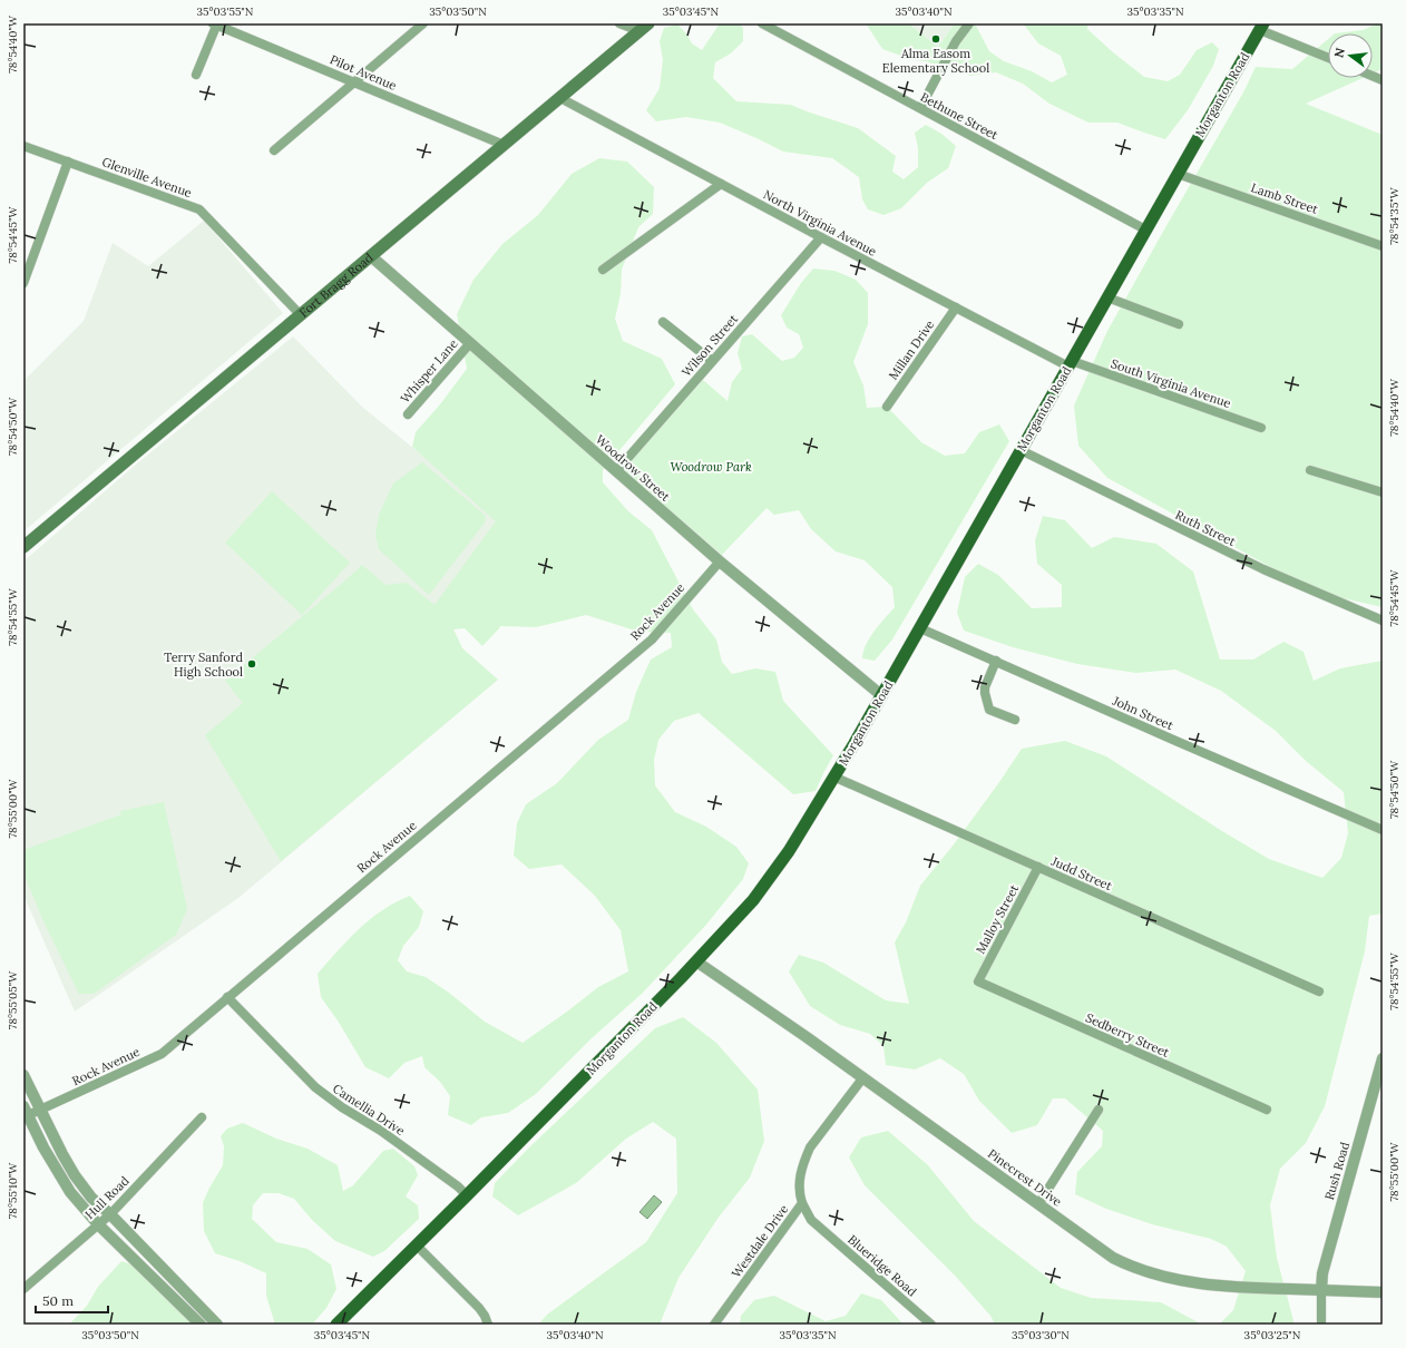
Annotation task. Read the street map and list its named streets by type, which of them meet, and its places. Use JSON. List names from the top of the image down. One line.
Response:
{"streets":{"main road":["Morganton Road","Fort Bragg Road"],"street":["Pilot Avenue","Bethune Street","Glenville Avenue","Lamb Street","North Virginia Avenue","Wilson Street","Millan Drive","Whisper Lane","South Virginia Avenue","Woodrow Street","Ruth Street","Rock Avenue","John Street","Judd Street","Malloy Street","Sedberry Street","Camellia Drive","Rush Road","Pinecrest Drive","Hull Road","Westdale Drive","Blueridge Road"]},"crossings":[["Pilot Avenue","Fort Bragg Road"],["Morganton Road","Bethune Street"],["Morganton Road","Lamb Street"],["Morganton Road","North Virginia Avenue"],["Morganton Road","South Virginia Avenue"],["Morganton Road","Woodrow Street"],["Morganton Road","Ruth Street"],["Morganton Road","John Street"],["Morganton Road","Judd Street"],["Morganton Road","Camellia Drive"],["Morganton Road","Pinecrest Drive"],["Glenville Avenue","Fort Bragg Road"],["North Virginia Avenue","Fort Bragg Road"],["North Virginia Avenue","Wilson Street"],["North Virginia Avenue","Millan Drive"],["North Virginia Avenue","South Virginia Avenue"],["Fort Bragg Road","Woodrow Street"],["Wilson Street","Woodrow Street"],["Whisper Lane","Woodrow Street"],["Woodrow Street","Rock Avenue"],["Rock Avenue","Camellia Drive"],["Judd Street","Malloy Street"],["Malloy Street","Sedberry Street"],["Rush Road","Pinecrest Drive"],["Pinecrest Drive","Westdale Drive"],["Westdale Drive","Blueridge Road"]],"parks":["Woodrow Park"],"places":["Alma Easom Elementary School","Terry Sanford High School"],"scale_bar":"50 m","north":"left","coordinates":["35°03'55\"N","35°03'50\"N","35°03'45\"N","35°03'40\"N","35°03'35\"N","78°54'40\"W","78°54'35\"W","78°54'45\"W","78°54'50\"W","78°54'55\"W","78°55'00\"W","78°55'05\"W","78°55'10\"W","35°03'30\"N","35°03'25\"N"]}
